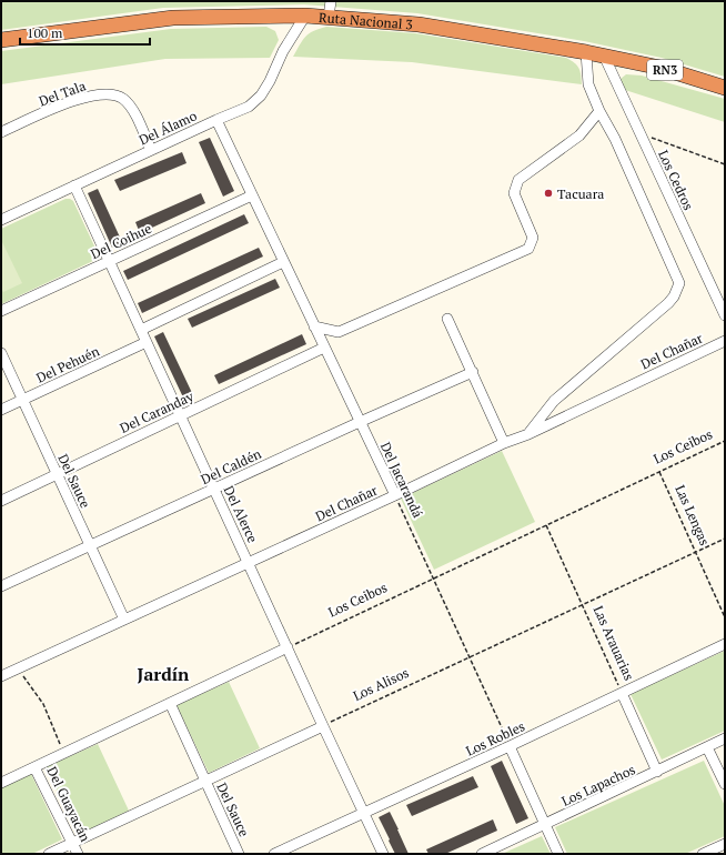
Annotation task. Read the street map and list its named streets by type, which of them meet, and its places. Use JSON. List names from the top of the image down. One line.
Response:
{"streets":{"highway":["Ruta Nacional 3","RN3"],"street":["Del Tala","Del Álamo","Los Cedros","Del Coihue","Del Chañar","Del Pehuén","Del Caranday","Del Caldén","Del Jacarandá","Del Sauce","Del Alerce","Las Arauarias","Los Robles","Los Lapachos","Del Guayacán"],"path":["Los Ceibos","Las Lengas","Los Alisos"]},"crossings":[["Ruta Nacional 3","Del Álamo"],["Ruta Nacional 3","Los Cedros"],["Del Tala","Del Álamo"],["Del Álamo","Del Jacarandá"],["Del Álamo","Del Alerce"],["Del Coihue","Del Jacarandá"],["Del Coihue","Del Alerce"],["Del Chañar","Del Jacarandá"],["Del Chañar","Del Sauce"],["Del Chañar","Del Alerce"],["Del Pehuén","Del Sauce"],["Del Pehuén","Del Alerce"],["Del Caranday","Del Jacarandá"],["Del Caranday","Del Sauce"],["Del Caranday","Del Alerce"],["Los Ceibos","Del Jacarandá"],["Los Ceibos","Del Alerce"],["Los Ceibos","Las Lengas"],["Los Ceibos","Las Arauarias"],["Del Caldén","Del Jacarandá"],["Del Caldén","Del Sauce"],["Del Caldén","Del Alerce"],["Del Jacarandá","Los Alisos"],["Del Jacarandá","Los Robles"],["Del Alerce","Los Alisos"],["Del Alerce","Los Robles"],["Las Lengas","Los Alisos"],["Las Arauarias","Los Alisos"],["Las Arauarias","Los Robles"],["Las Arauarias","Los Lapachos"]],"districts":["Jardín"],"places":["Tacuara"],"scale_bar":"100 m"}
